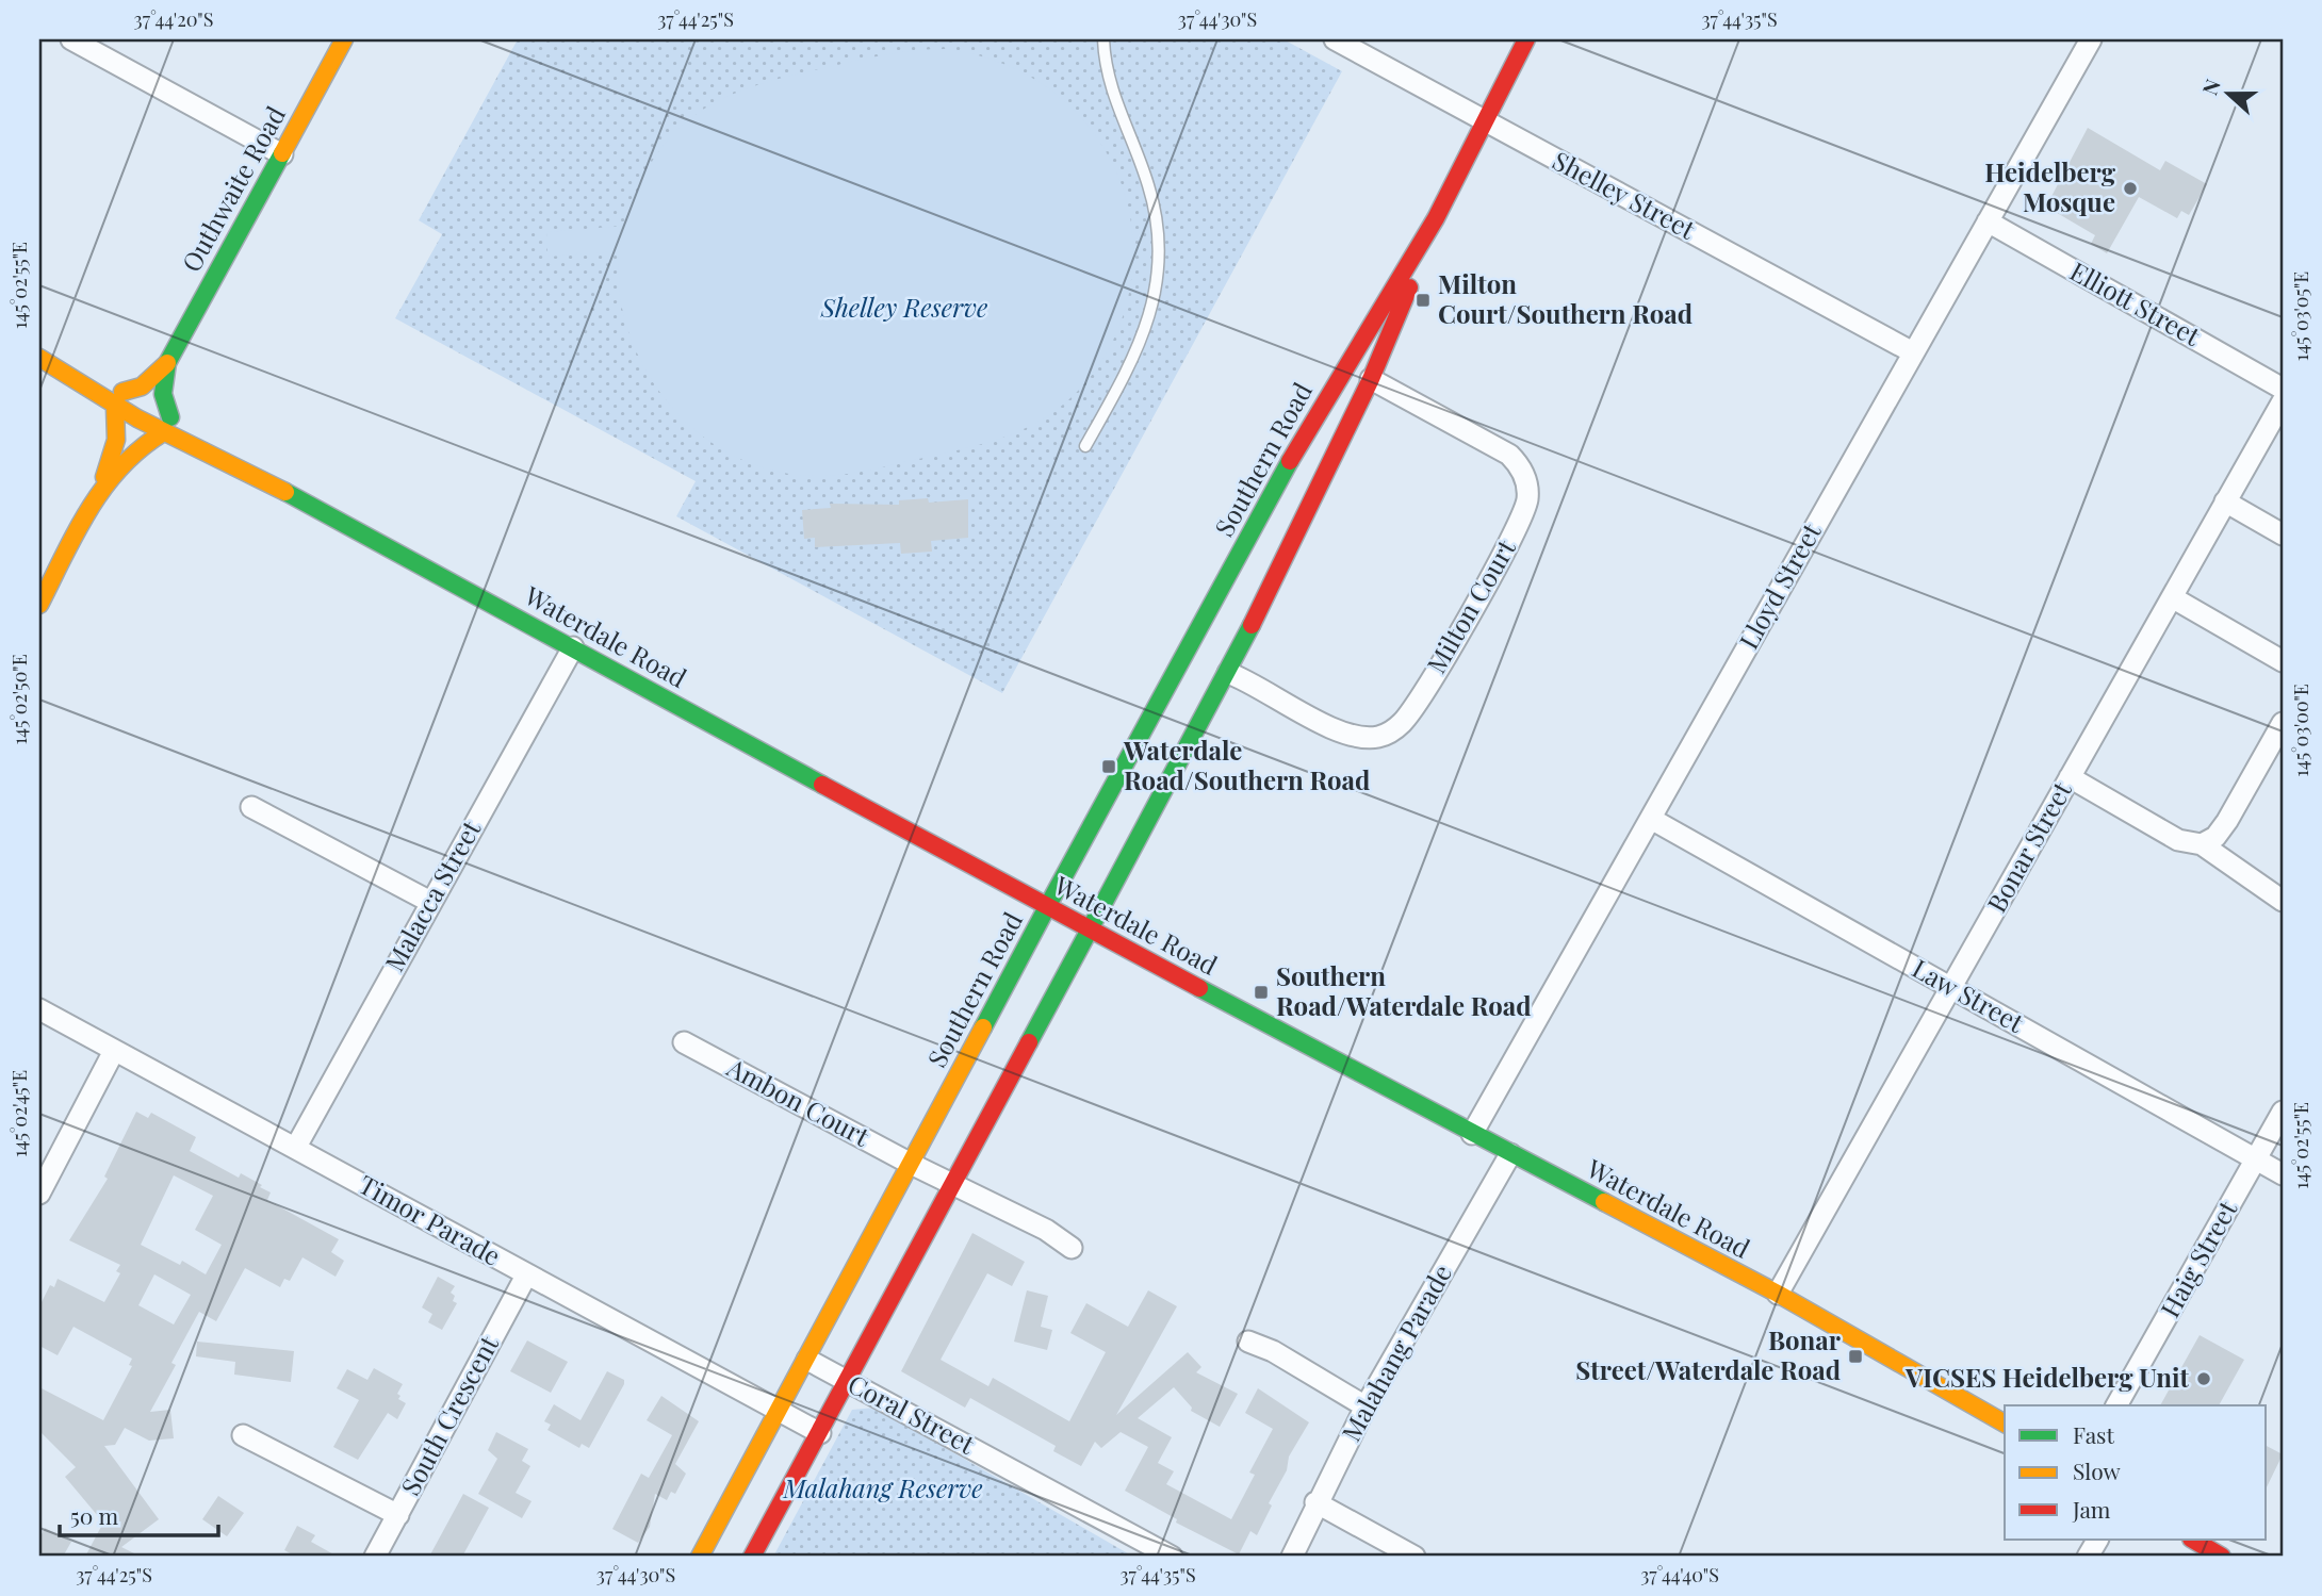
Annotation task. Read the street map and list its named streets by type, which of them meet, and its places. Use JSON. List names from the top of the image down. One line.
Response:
{"streets":{"main road":["Outhwaite Road","Southern Road","Waterdale Road"],"street":["Shelley Street","Elliott Street","Lloyd Street","Milton Court","Bonar Street","Malacca Street","Law Street","Ambon Court","Timor Parade","Haig Street","Malahang Parade","Coral Street","South Crescent"]},"crossings":[["Outhwaite Road","Waterdale Road"],["Shelley Street","Southern Road"],["Shelley Street","Lloyd Street"],["Elliott Street","Lloyd Street"],["Southern Road","Milton Court"],["Southern Road","Waterdale Road"],["Southern Road","Ambon Court"],["Southern Road","Timor Parade"],["Southern Road","Coral Street"],["Lloyd Street","Waterdale Road"],["Lloyd Street","Law Street"],["Waterdale Road","Bonar Street"],["Waterdale Road","Malacca Street"],["Waterdale Road","Malahang Parade"],["Bonar Street","Law Street"],["Malacca Street","Timor Parade"],["Law Street","Haig Street"],["Timor Parade","South Crescent"]],"parks":["Shelley Reserve","Malahang Reserve"],"places":{"other":["Heidelberg Mosque","VICSES Heidelberg Unit"],"transit":["Milton Court/Southern Road","Waterdale Road/Southern Road","Southern Road/Waterdale Road","Bonar Street/Waterdale Road"]},"legend":["Fast","Slow","Jam"],"scale_bar":"50 m","north":"left","coordinates":["37°44'20\"S","37°44'25\"S","37°44'30\"S","37°44'35\"S","145°02'55\"E","145°03'05\"E","145°02'50\"E","145°03'00\"E","145°02'45\"E","37°44'40\"S"]}
